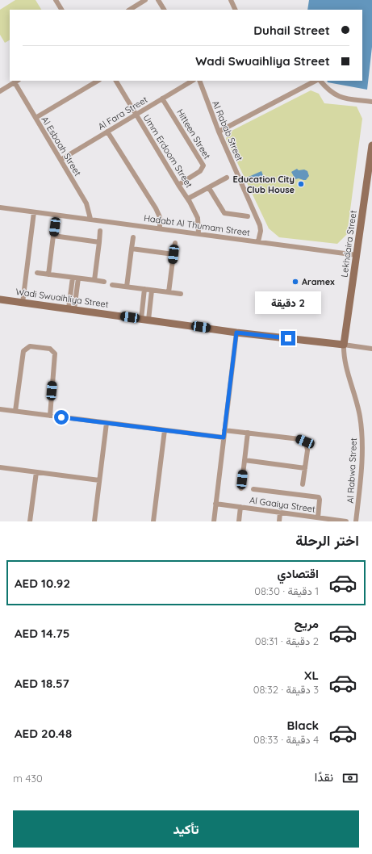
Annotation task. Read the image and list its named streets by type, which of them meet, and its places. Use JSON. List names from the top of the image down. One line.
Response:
{"streets":{"street":["Al Fara Street","Al Rabab Street","Hitteen Street","Al Esbaah Street","Umm Erdoom Street","Hadabt Al Thumam Street","Lekhdaira Street","Wadi Swuaihliya Street","Al Rabwa Street","Al Gaaiya Street"]},"crossings":[["Al Fara Street","Hitteen Street"],["Al Fara Street","Al Esbaah Street"],["Al Fara Street","Umm Erdoom Street"],["Al Rabab Street","Hadabt Al Thumam Street"],["Hitteen Street","Umm Erdoom Street"],["Al Esbaah Street","Hadabt Al Thumam Street"],["Umm Erdoom Street","Hadabt Al Thumam Street"],["Hadabt Al Thumam Street","Lekhdaira Street"],["Lekhdaira Street","Wadi Swuaihliya Street"],["Lekhdaira Street","Al Rabwa Street"],["Wadi Swuaihliya Street","Al Rabwa Street"]],"places":["Education City Club House","Aramex"],"page":{"banner":["Duhail Street","Wadi Swuaihliya Street"],"bubble":"2 دقيقة","heading":"اختر الرحلة","list":[{"name":"اقتصادي","note":"1 دقيقة · 08:30","value":"AED 10.92"},{"name":"مريح","note":"2 دقيقة · 08:31","value":"AED 14.75"},{"name":"XL","note":"3 دقيقة · 08:32","value":"AED 18.57"},{"name":"Black","note":"4 دقيقة · 08:33","value":"AED 20.48"}],"pay":["نقدًا","430 m"],"buttons":"تأكيد"}}
